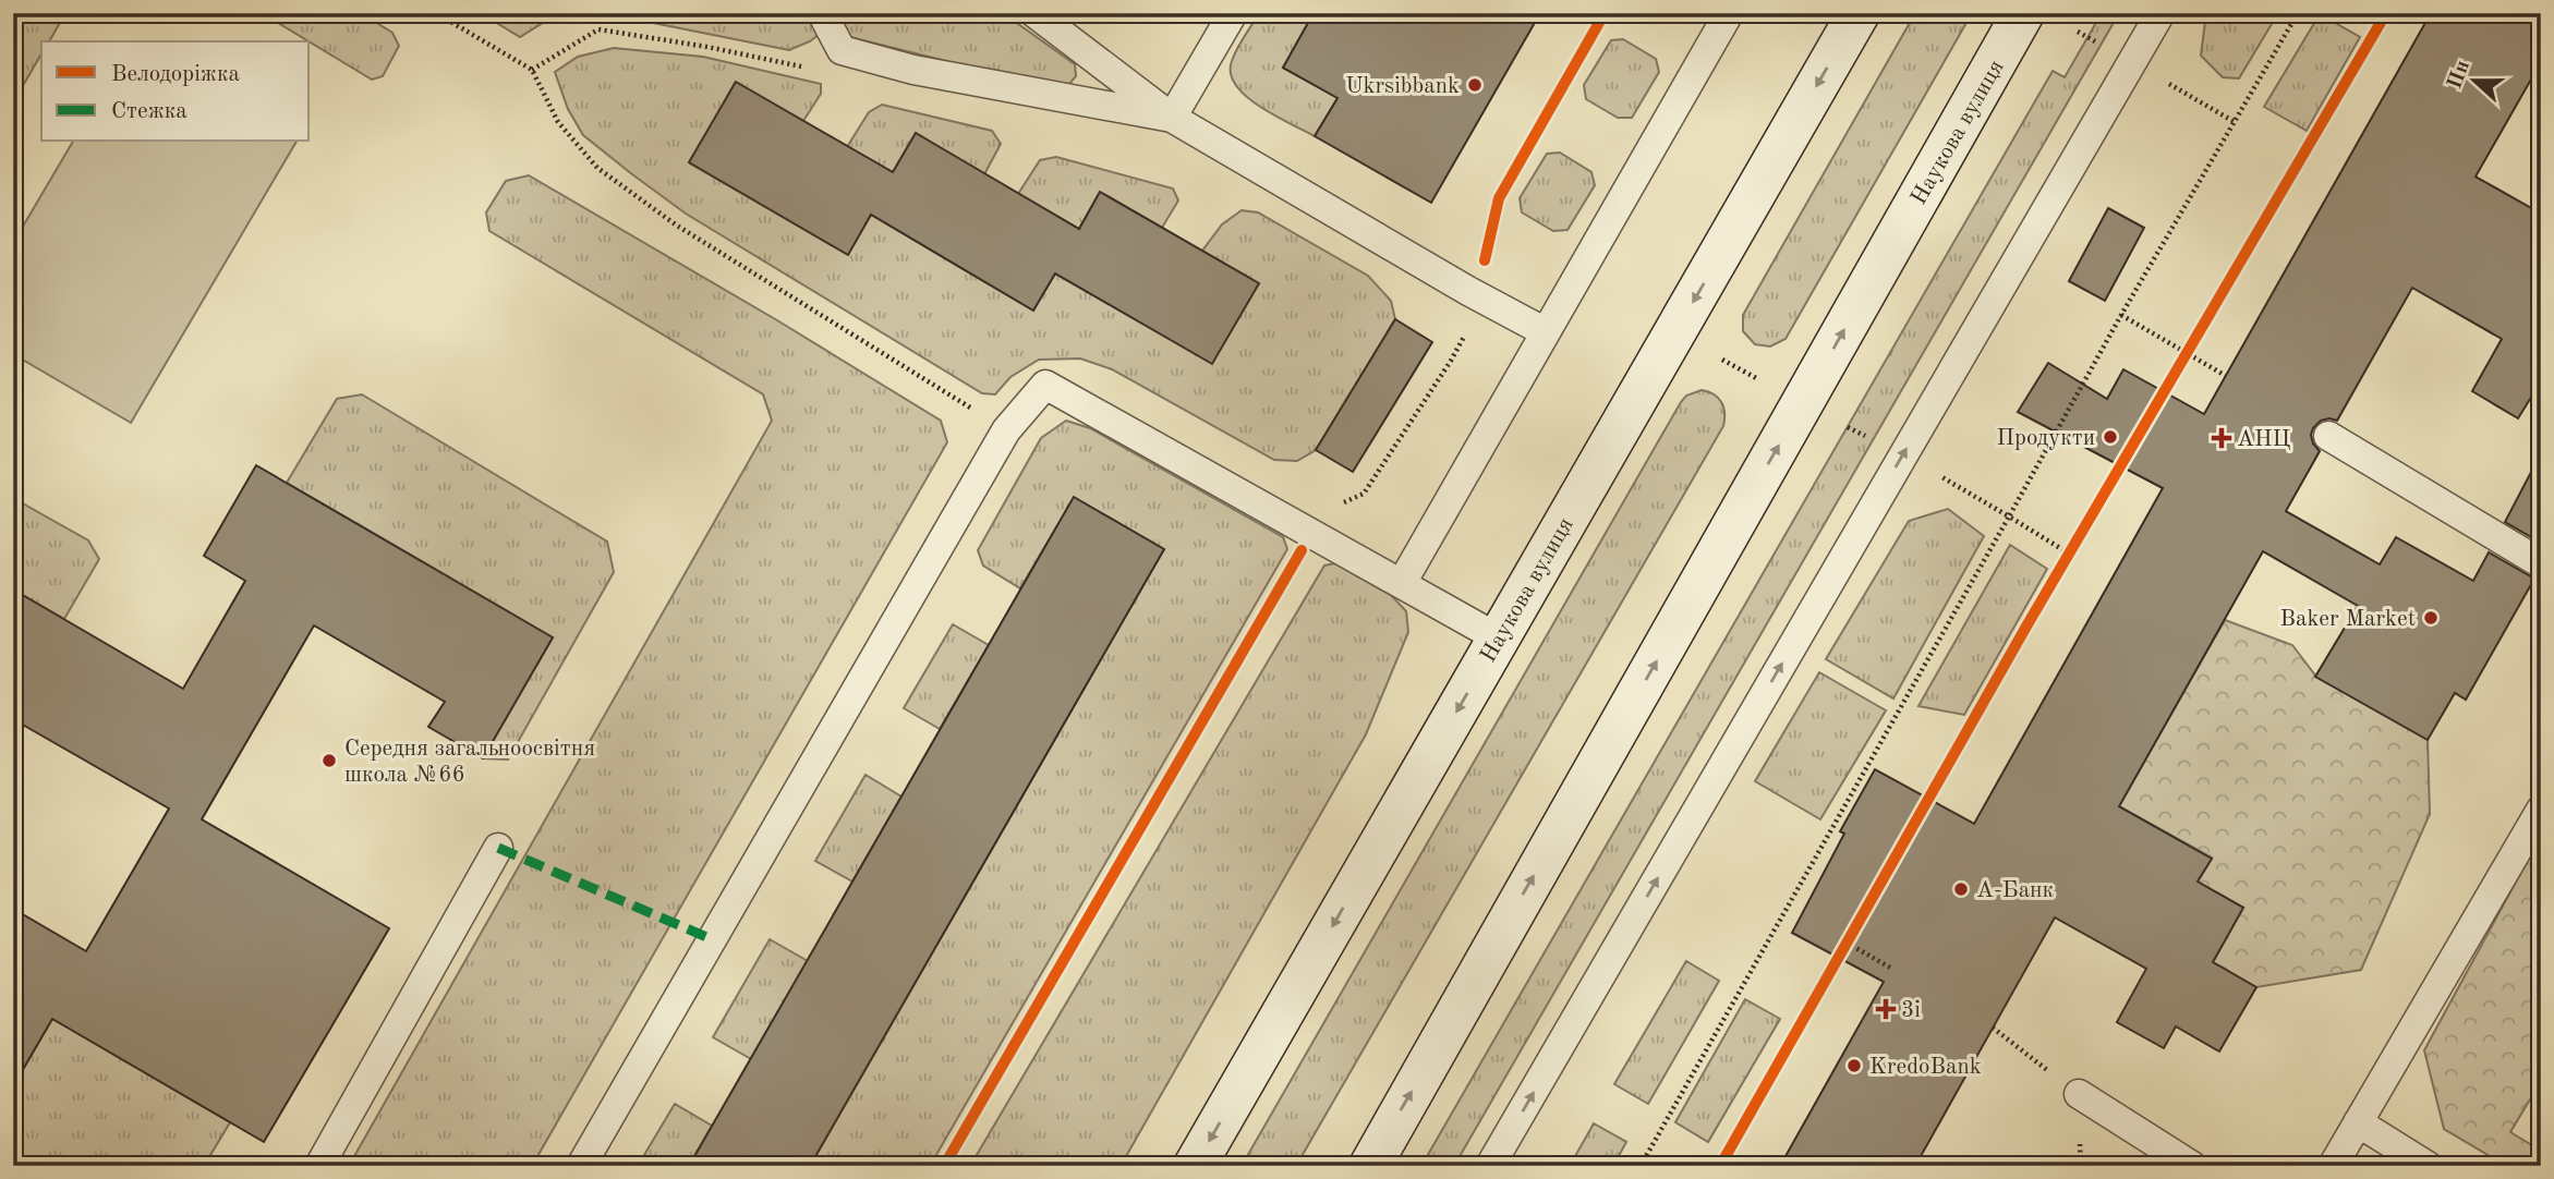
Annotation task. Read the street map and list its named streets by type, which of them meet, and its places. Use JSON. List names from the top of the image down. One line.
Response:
{"streets":{"main road":["Наукова вулиця"]},"places":{"other":["Ukrsibbank","Продукти","Baker Market","Середня загальноосвітня школа №66","А-Банк","KredoBank"],"health":["АНЦ","3і"]},"legend":["Велодоріжка","Стежка"],"north":"left"}
